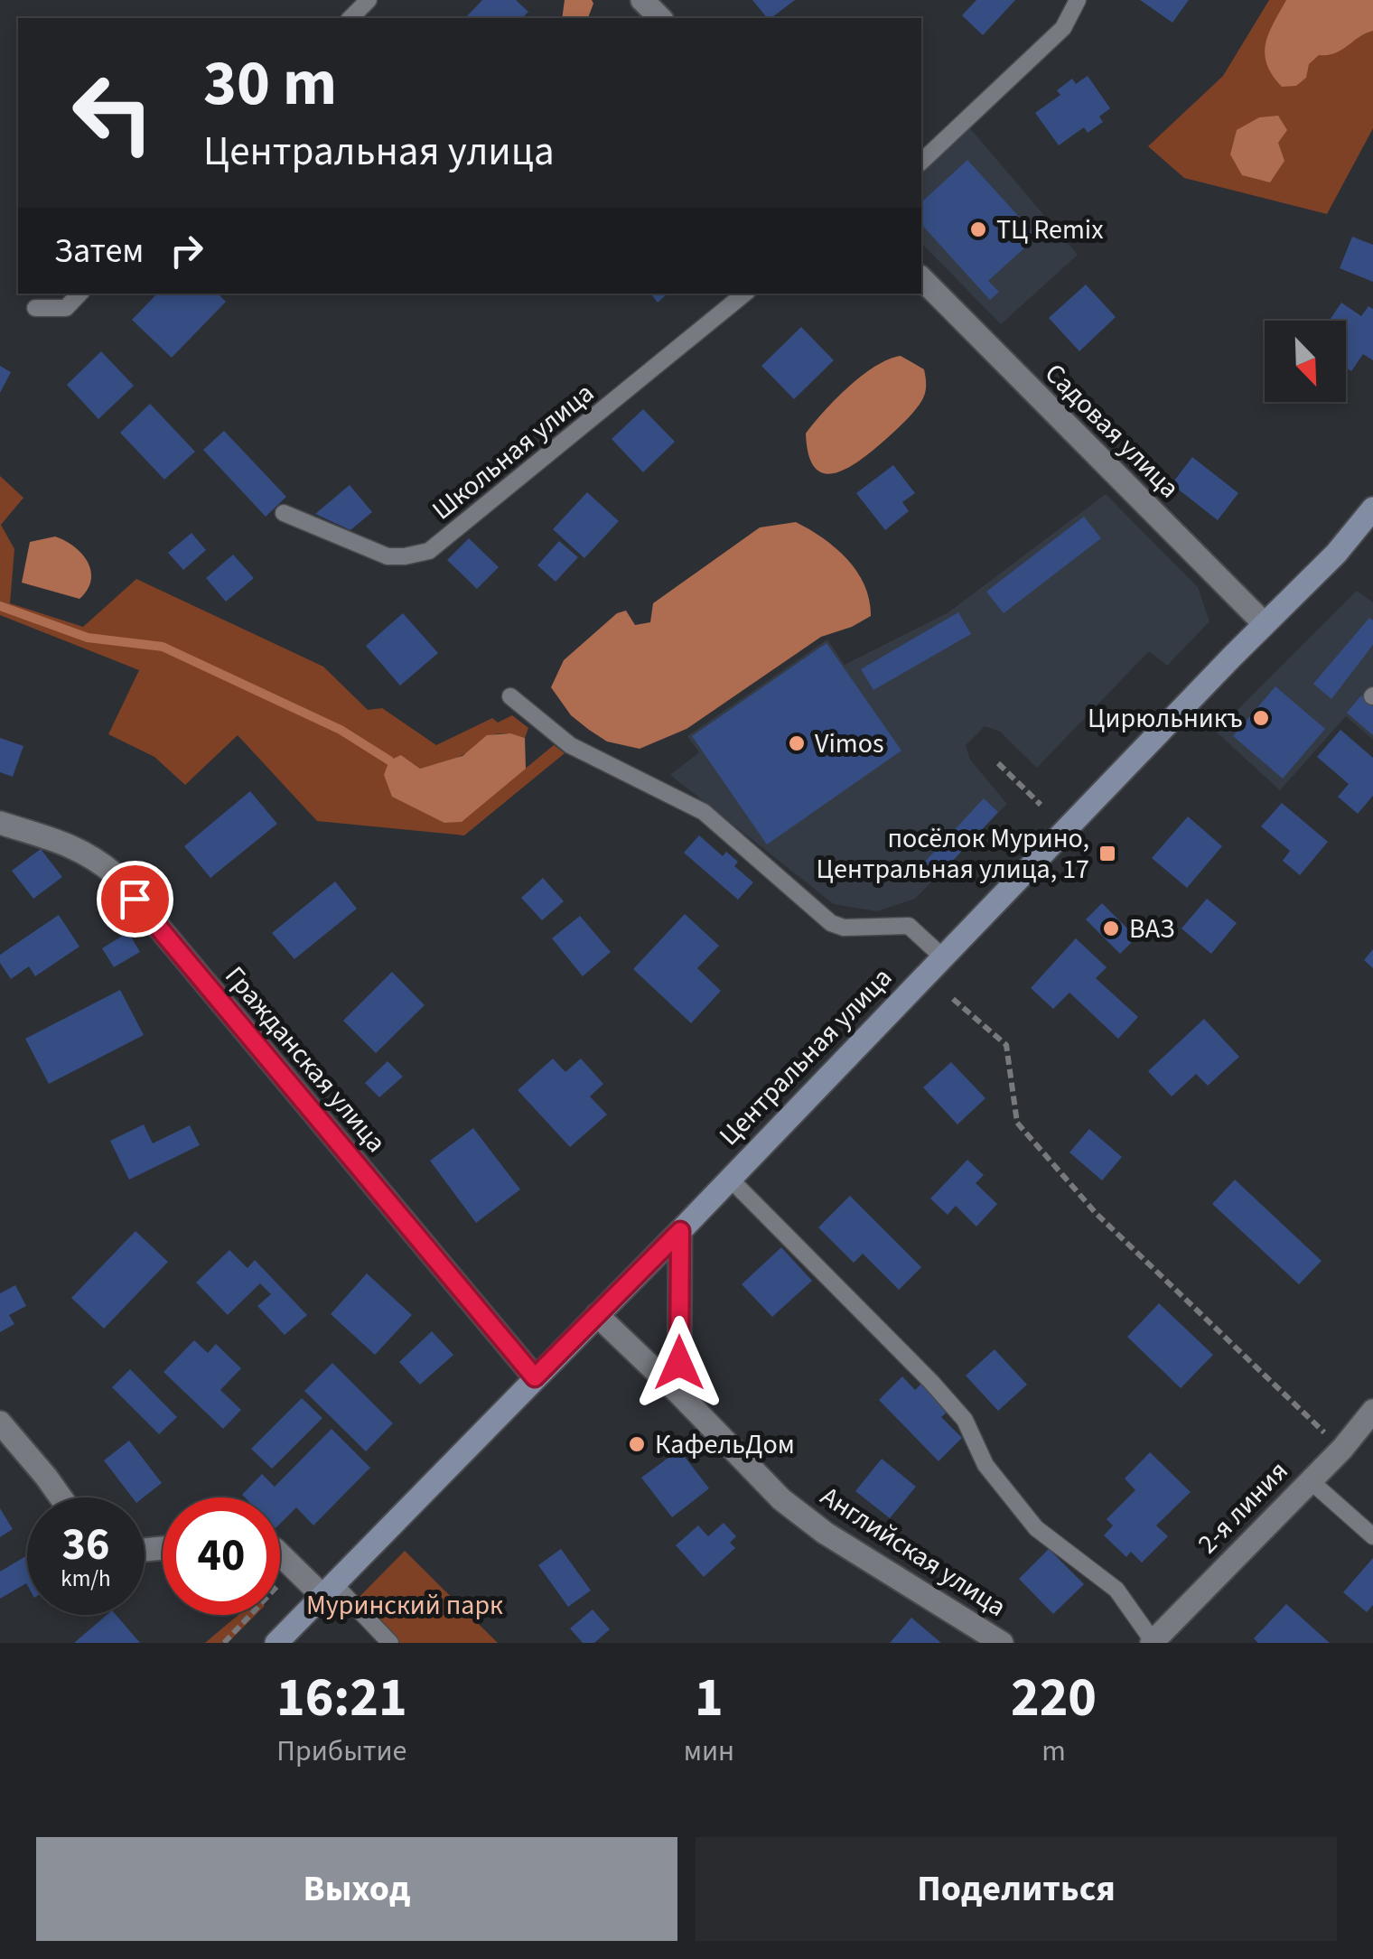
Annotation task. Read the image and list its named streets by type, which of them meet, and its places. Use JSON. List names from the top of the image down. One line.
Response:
{"streets":{"main road":["Центральная улица"],"street":["Садовая улица","Гражданская улица","2-я линия","Английская улица"],"lane":["Школьная улица"]},"crossings":[["Садовая улица","Центральная улица"],["Центральная улица","Гражданская улица"],["Центральная улица","Английская улица"]],"parks":["Муринский парк"],"places":{"other":["ТЦ Remix","Цирюльникъ","Vimos","ВАЗ","КафельДом"],"transit":["посёлок Мурино, Центральная улица, 17"]},"north":"bottom right","page":{"turn":["30 m","Центральная улица"],"then":"Затем","speed":"36 km/h","limit":"40","eta":["16:21","Прибытие","1","мин","220","m"],"buttons":["Выход","Поделиться"]}}
